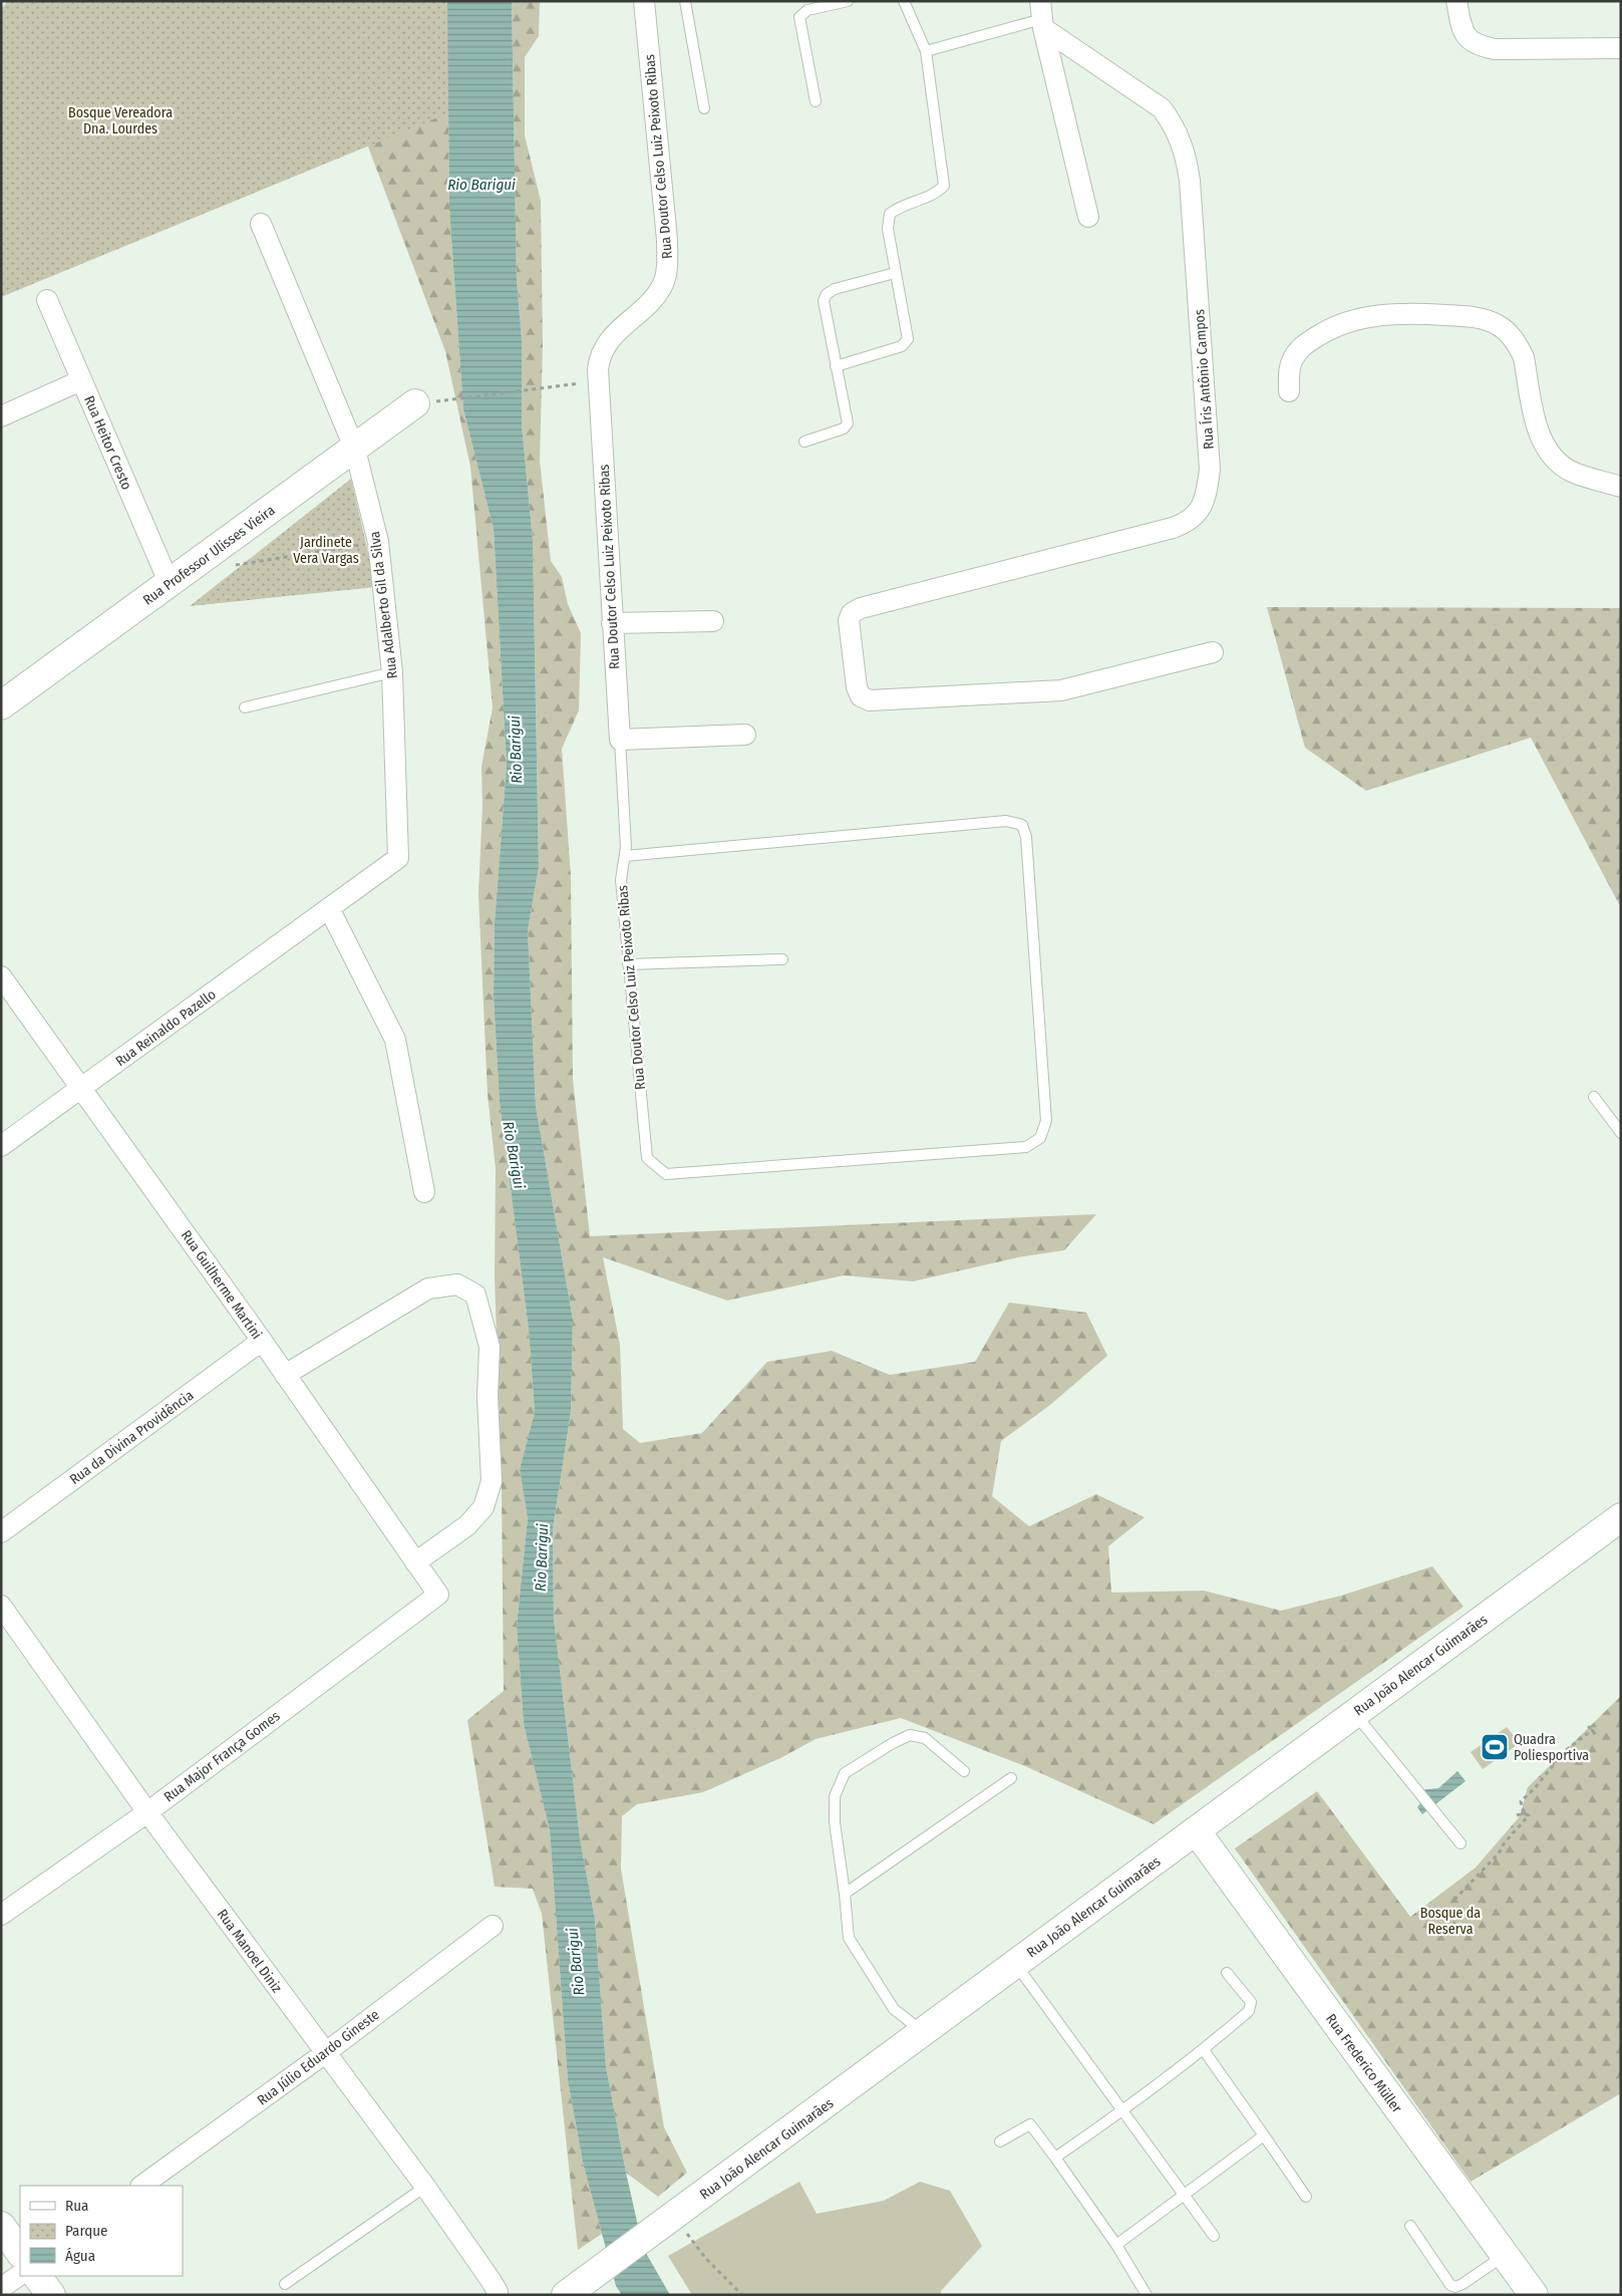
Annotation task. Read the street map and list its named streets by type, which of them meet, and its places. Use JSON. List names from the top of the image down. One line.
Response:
{"streets":{"main road":["Rua Professor Ulisses Vieira","Rua João Alencar Guimarães","Rua Frederico Müller"],"street":["Rua Doutor Celso Luiz Peixoto Ribas","Rua Íris Antônio Campos","Rua Heitor Cresto","Rua Adalberto Gil da Silva","Rua Reinaldo Pazello","Rua Guilherme Martini","Rua da Divina Providência","Rua Major França Gomes","Rua Manoel Diniz","Rua Júlio Eduardo Gineste"]},"crossings":[["Rua Heitor Cresto","Rua Professor Ulisses Vieira"],["Rua Professor Ulisses Vieira","Rua Adalberto Gil da Silva"],["Rua Adalberto Gil da Silva","Rua Reinaldo Pazello"],["Rua Reinaldo Pazello","Rua Guilherme Martini"],["Rua Guilherme Martini","Rua da Divina Providência"],["Rua Guilherme Martini","Rua Major França Gomes"],["Rua João Alencar Guimarães","Rua Frederico Müller"],["Rua Major França Gomes","Rua Manoel Diniz"],["Rua Manoel Diniz","Rua Júlio Eduardo Gineste"]],"water":["Rio Barigui"],"parks":["Bosque Vereadora Dna. Lourdes","Jardinete Vera Vargas","Bosque da Reserva"],"places":{"sports":["Quadra Poliesportiva"]},"legend":["Rua","Parque","Água"]}
